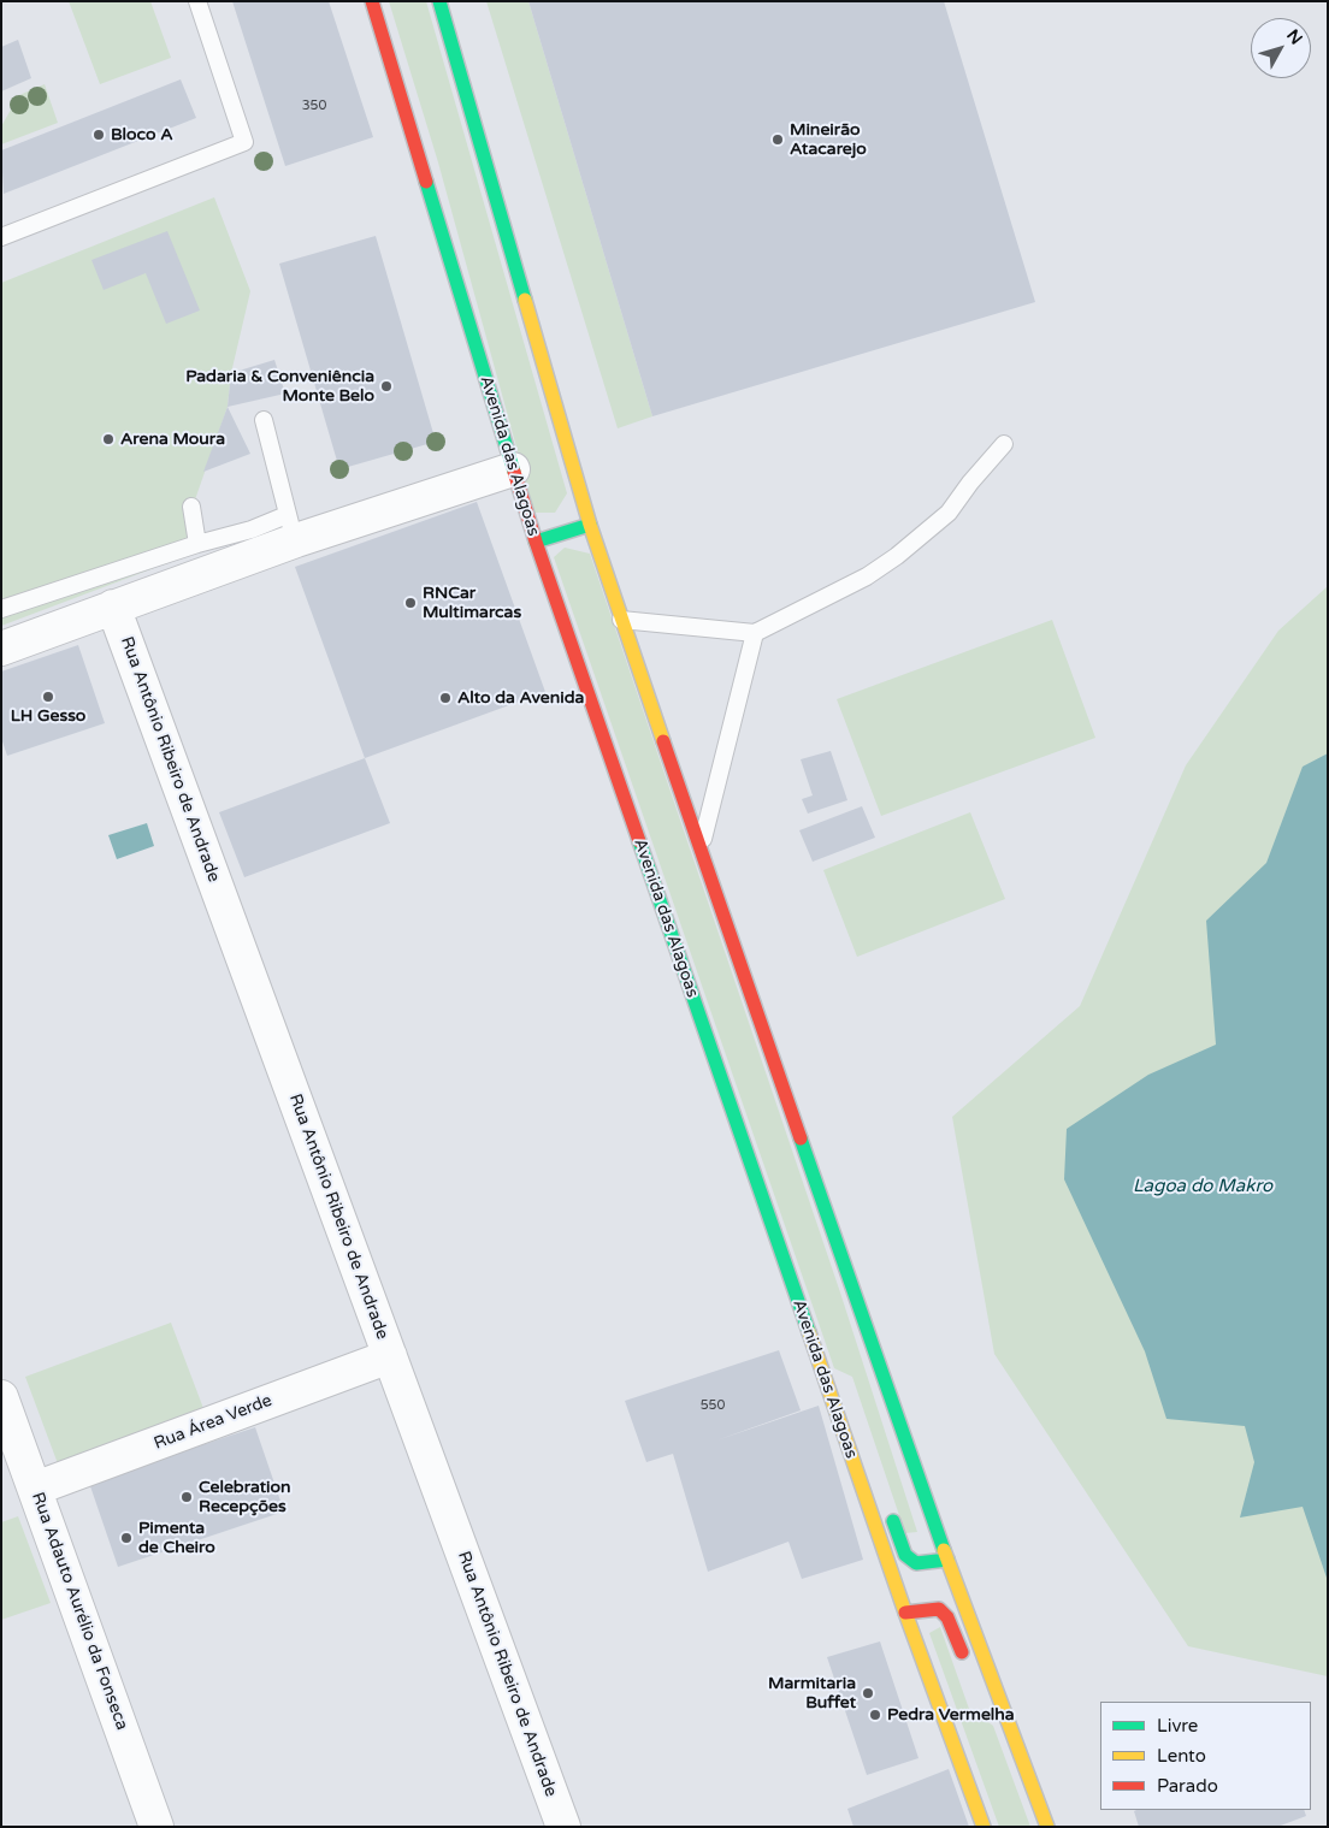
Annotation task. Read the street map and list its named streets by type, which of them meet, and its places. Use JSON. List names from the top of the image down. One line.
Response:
{"streets":{"main road":["Avenida das Alagoas"],"street":["Rua Antônio Ribeiro de Andrade","Rua Área Verde","Rua Adauto Aurélio da Fonseca"]},"crossings":[["Rua Antônio Ribeiro de Andrade","Rua Área Verde"],["Rua Área Verde","Rua Adauto Aurélio da Fonseca"]],"water":["Lagoa do Makro"],"places":["Bloco A","Mineirão Atacarejo","Padaria & Conveniência Monte Belo","Arena Moura","RNCar Multimarcas","LH Gesso","Alto da Avenida","Celebration Recepções","Pimenta de Cheiro","Marmitaria Buffet","Pedra Vermelha"],"house_numbers":["350","550"],"legend":["Livre","Lento","Parado"],"north":"top right"}
